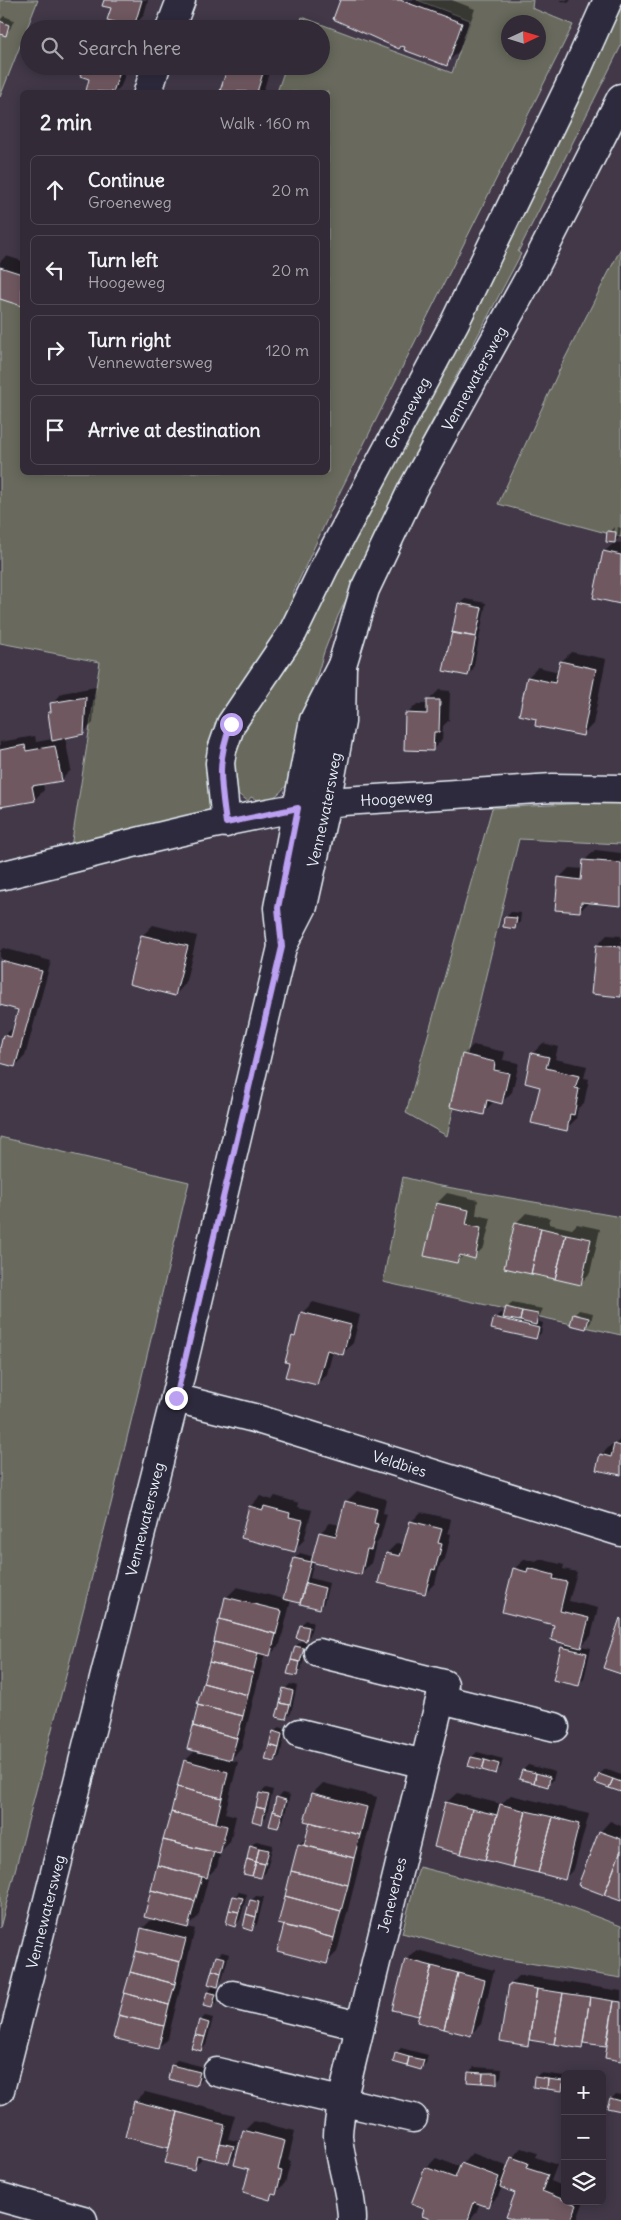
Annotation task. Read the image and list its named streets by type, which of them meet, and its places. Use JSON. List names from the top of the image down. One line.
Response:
{"streets":{"street":["Vennewatersweg","Groeneweg","Hoogeweg","Veldbies","Jeneverbes"]},"crossings":[["Vennewatersweg","Hoogeweg"],["Vennewatersweg","Veldbies"],["Groeneweg","Hoogeweg"]],"north":"right","page":{"search":"Search here","heading":["2 min","Walk · 160 m"],"list":[["Continue","Groeneweg","20 m"],["Turn left","Hoogeweg","20 m"],["Turn right","Vennewatersweg","120 m"],"Arrive at destination"],"map_buttons":["+","−"]}}
